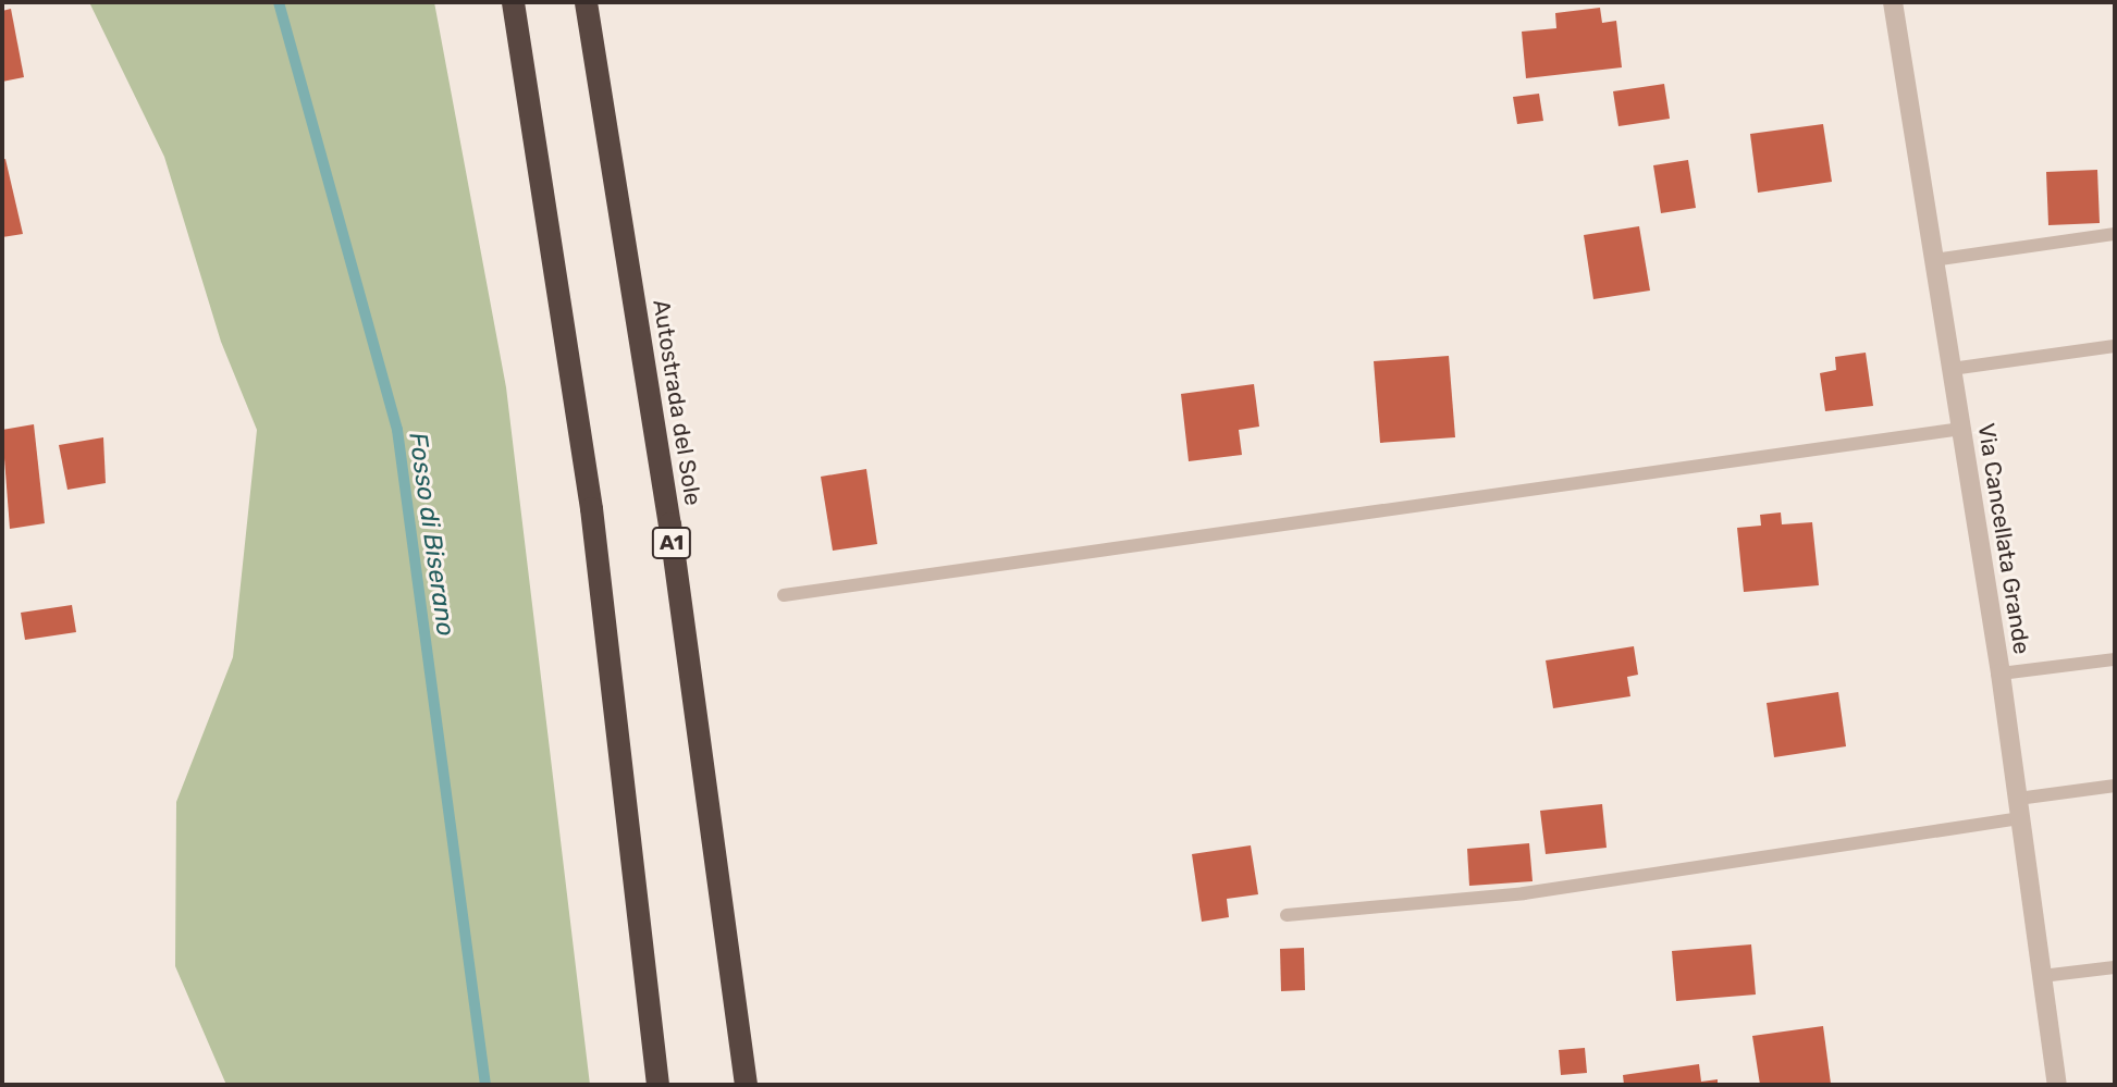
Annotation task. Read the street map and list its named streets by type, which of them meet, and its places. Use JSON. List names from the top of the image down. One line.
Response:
{"streets":{"highway":["Autostrada del Sole","A1"],"street":["Via Cancellata Grande"]},"water":["Fosso di Biserano"]}
